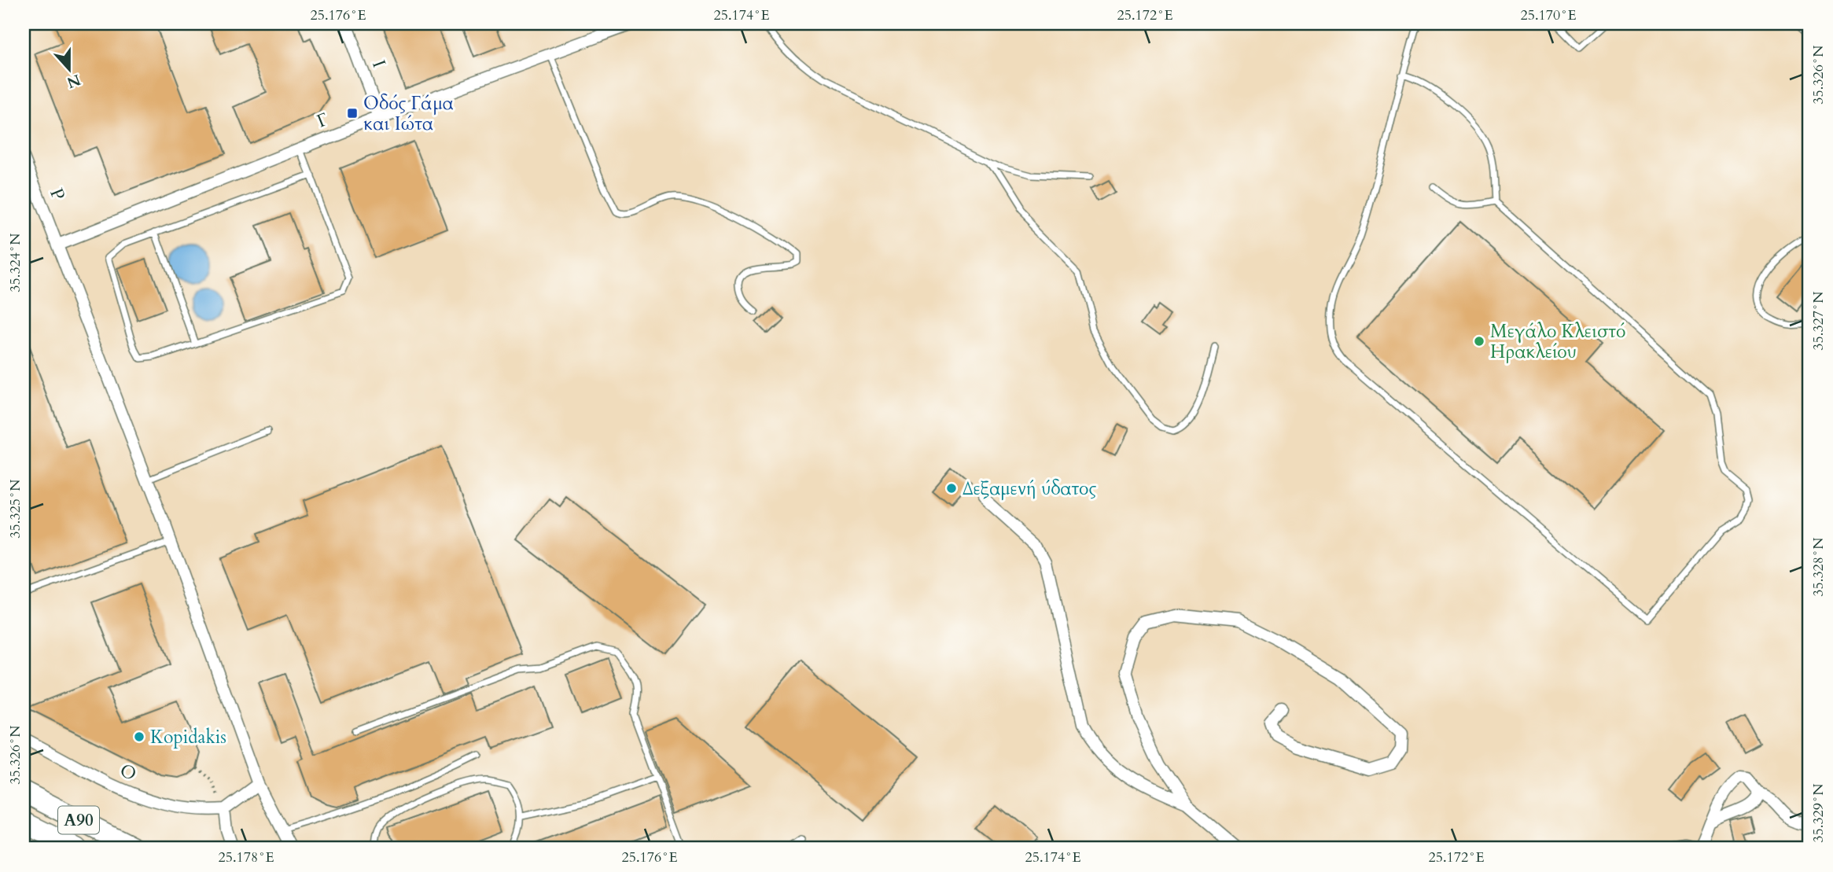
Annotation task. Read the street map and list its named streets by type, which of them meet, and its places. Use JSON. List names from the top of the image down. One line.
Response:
{"streets":{"highway":["Α90"],"street":["Ι","Γ","Ρ","Ο"]},"crossings":[["Ι","Γ"],["Γ","Ρ"]],"places":{"transit":["Οδός Γάμα και Ιώτα"],"other":["Μεγάλο Κλειστό Ηρακλείου","Δεξαμενή ύδατος","Kopidakis"]},"north":"bottom","coordinates":["25.176°E","25.174°E","25.172°E","25.170°E","35.326°N","35.324°N","35.327°N","35.325°N","35.328°N","35.329°N","25.178°E"]}
